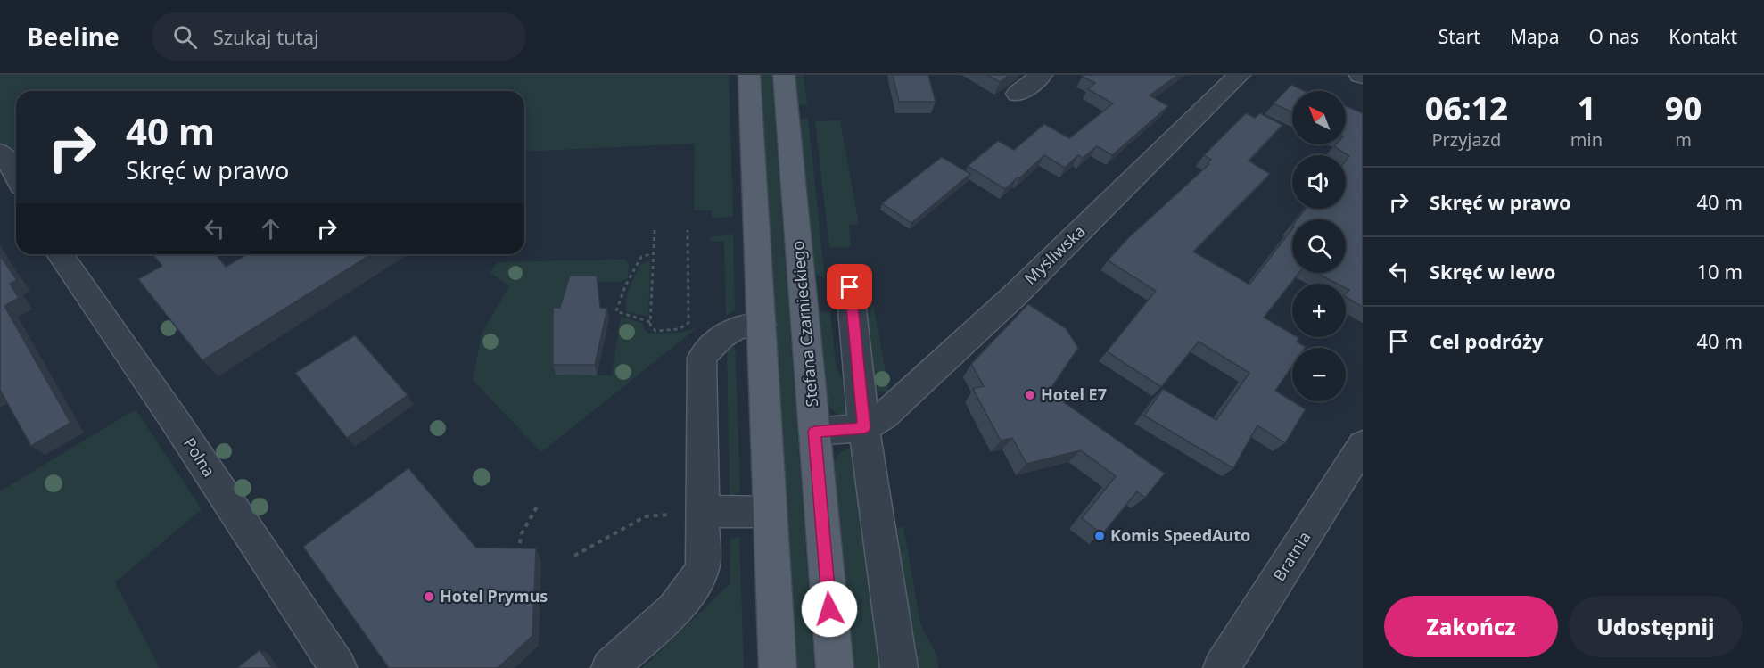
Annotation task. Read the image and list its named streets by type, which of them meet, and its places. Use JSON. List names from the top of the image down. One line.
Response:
{"streets":{"main road":["Stefana Czarnieckiego"],"street":["Myśliwska","Polna","Bratnia"]},"places":["Hotel E7","Komis SpeedAuto","Hotel Prymus"],"north":"top left","page":{"header":"Beeline","search":"Szukaj tutaj","nav":["Start","Mapa","O nas","Kontakt"],"eta":["06:12","Przyjazd","1","min","90","m"],"map_buttons":["+","−"],"turn":["40 m","Skręć w prawo"],"list":[{"name":"Skręć w prawo","value":"40 m"},{"name":"Skręć w lewo","value":"10 m"},{"name":"Cel podróży","value":"40 m"}],"buttons":["Zakończ","Udostępnij"]}}
